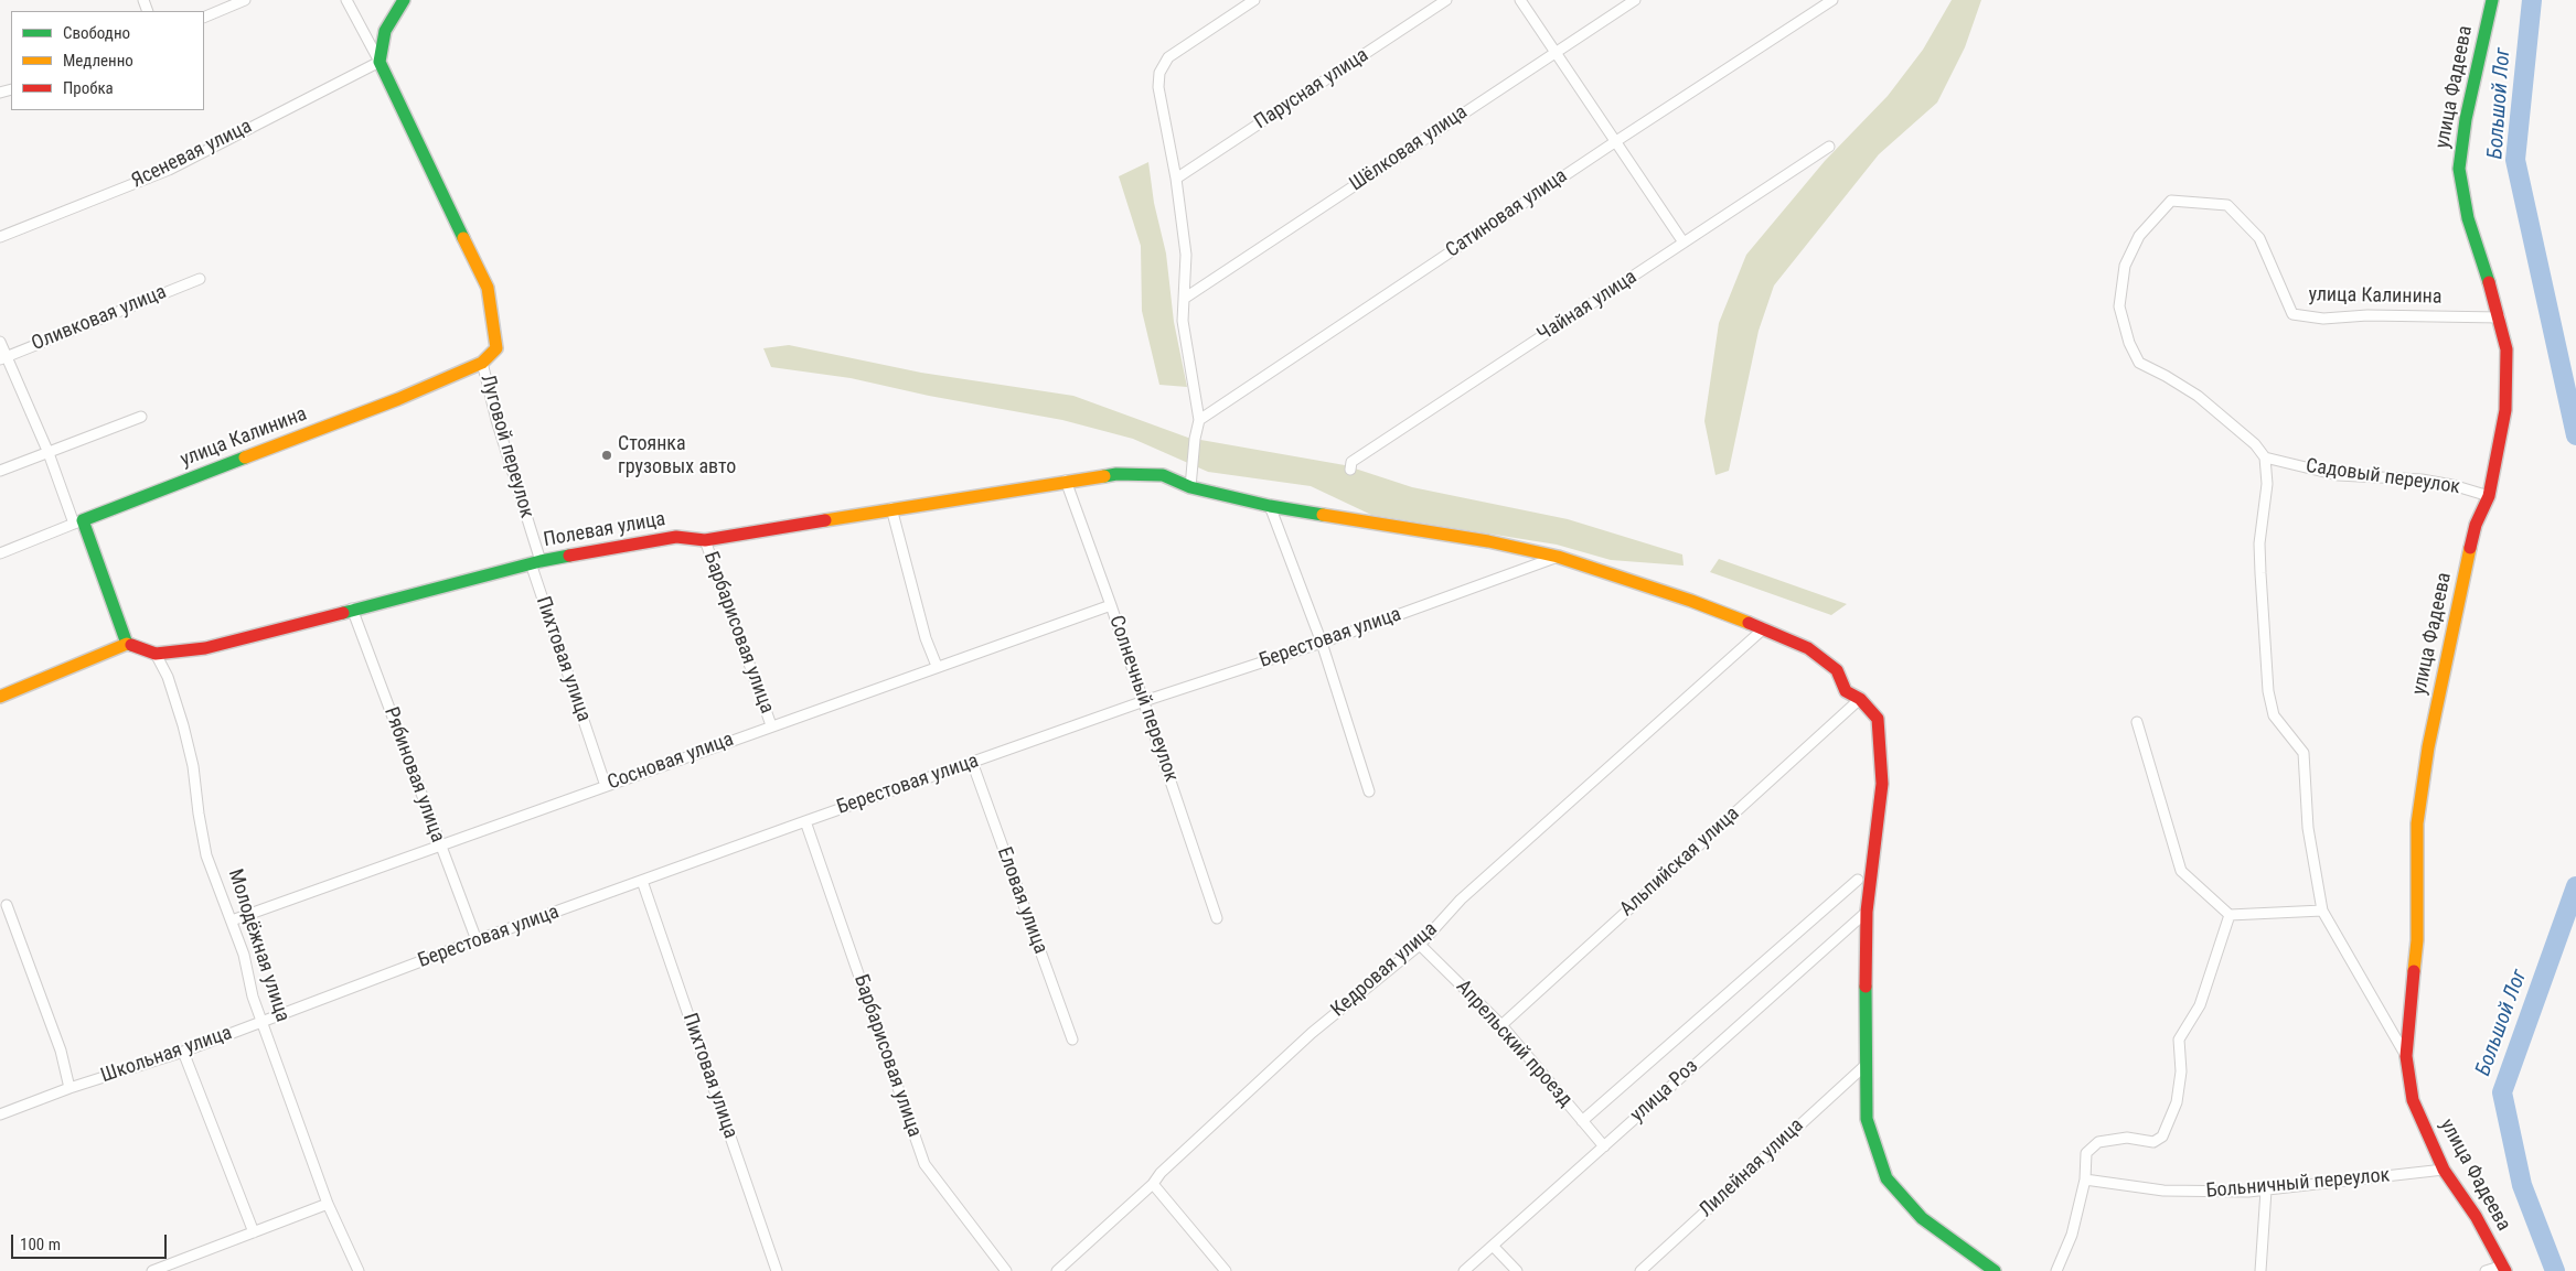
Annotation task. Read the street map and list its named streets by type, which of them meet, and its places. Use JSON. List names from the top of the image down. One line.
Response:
{"streets":{"street":["улица Фадеева","Парусная улица","Шёлковая улица","Ясеневая улица","Сатиновая улица","улица Калинина","Чайная улица","Оливковая улица","Луговой переулок","Садовый переулок","Полевая улица","Барбарисовая улица","Берестовая улица","Пихтовая улица","Солнечный переулок","Сосновая улица","Рябиновая улица","Альпийская улица","Еловая улица","Молодёжная улица","Кедровая улица","Апрельский проезд","Школьная улица","улица Роз","Лилейная улица","Больничный переулок"]},"crossings":[["улица Фадеева","улица Калинина"],["улица Фадеева","Садовый переулок"],["улица Фадеева","Больничный переулок"],["Ясеневая улица","улица Калинина"],["улица Калинина","Луговой переулок"],["улица Калинина","Садовый переулок"],["Луговой переулок","Полевая улица"],["Луговой переулок","Пихтовая улица"],["Полевая улица","Барбарисовая улица"],["Полевая улица","Берестовая улица"],["Полевая улица","Пихтовая улица"],["Полевая улица","Солнечный переулок"],["Полевая улица","Рябиновая улица"],["Полевая улица","Альпийская улица"],["Полевая улица","Молодёжная улица"],["Полевая улица","Кедровая улица"],["Полевая улица","улица Роз"],["Полевая улица","Лилейная улица"],["Барбарисовая улица","Берестовая улица"],["Барбарисовая улица","Сосновая улица"],["Берестовая улица","Пихтовая улица"],["Берестовая улица","Солнечный переулок"],["Берестовая улица","Рябиновая улица"],["Берестовая улица","Еловая улица"],["Берестовая улица","Молодёжная улица"],["Берестовая улица","Школьная улица"],["Пихтовая улица","Сосновая улица"],["Солнечный переулок","Сосновая улица"],["Сосновая улица","Рябиновая улица"],["Сосновая улица","Молодёжная улица"],["Альпийская улица","Апрельский проезд"],["Молодёжная улица","Школьная улица"],["Кедровая улица","Апрельский проезд"],["Апрельский проезд","улица Роз"]],"water":["Большой Лог"],"places":["Стоянка грузовых авто"],"legend":["Свободно","Медленно","Пробка"],"scale_bar":"100 m"}
